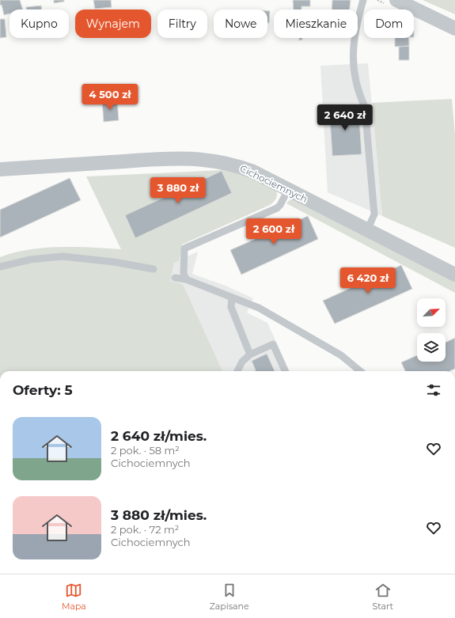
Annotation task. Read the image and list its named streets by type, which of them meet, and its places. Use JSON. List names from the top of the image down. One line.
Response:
{"streets":{"street":["Cichociemnych"]},"north":"top right","page":{"chip":["Kupno","Wynajem","Filtry","Nowe","Mieszkanie","Dom"],"price":["4 500 zł","2 640 zł","3 880 zł","2 600 zł","6 420 zł"],"heading":"Oferty: 5","list":[{"name":"2 640 zł/mies.","note":"2 pok. · 58 m² · Cichociemnych"},{"name":"3 880 zł/mies.","note":"2 pok. · 72 m² · Cichociemnych"}],"tabs":["Mapa","Zapisane","Start"]}}
